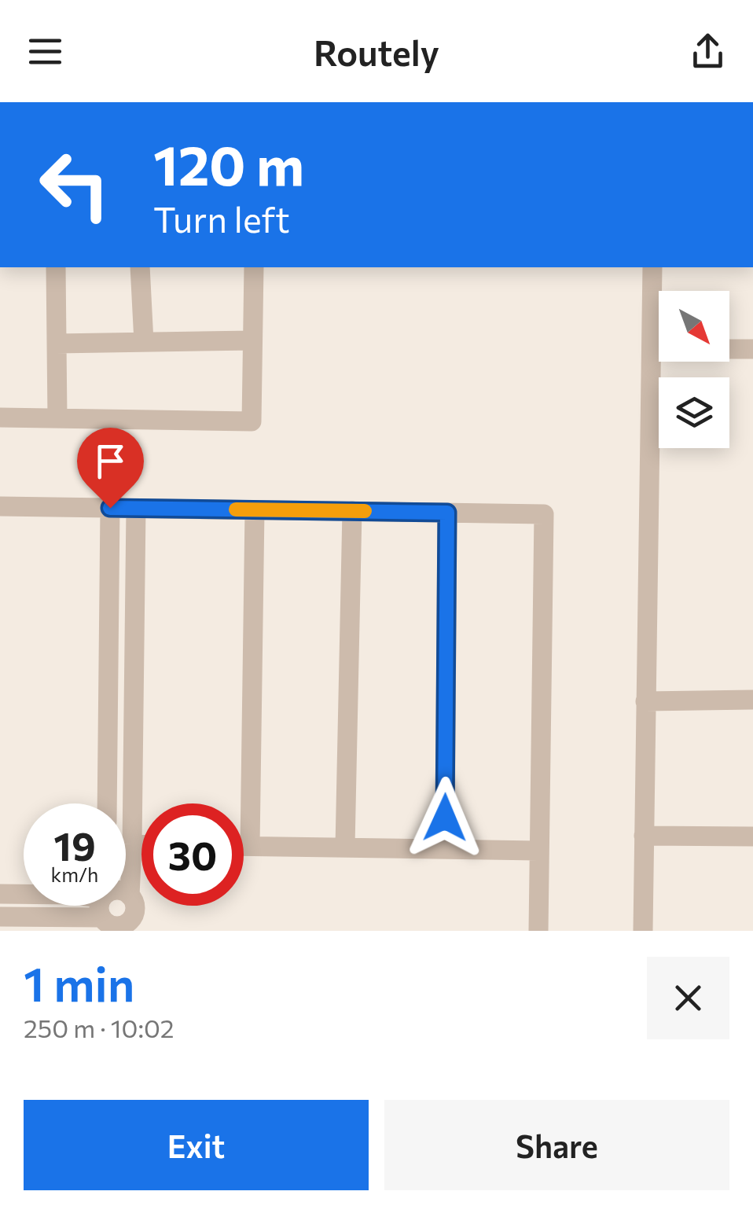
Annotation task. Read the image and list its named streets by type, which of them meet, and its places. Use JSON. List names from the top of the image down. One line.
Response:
{"north":"bottom right","page":{"header":"Routely","turn":["120 m","Turn left"],"speed":"19 km/h","limit":"30","heading":["1 min","250 m · 10:02"],"buttons":["Exit","Share"]}}
